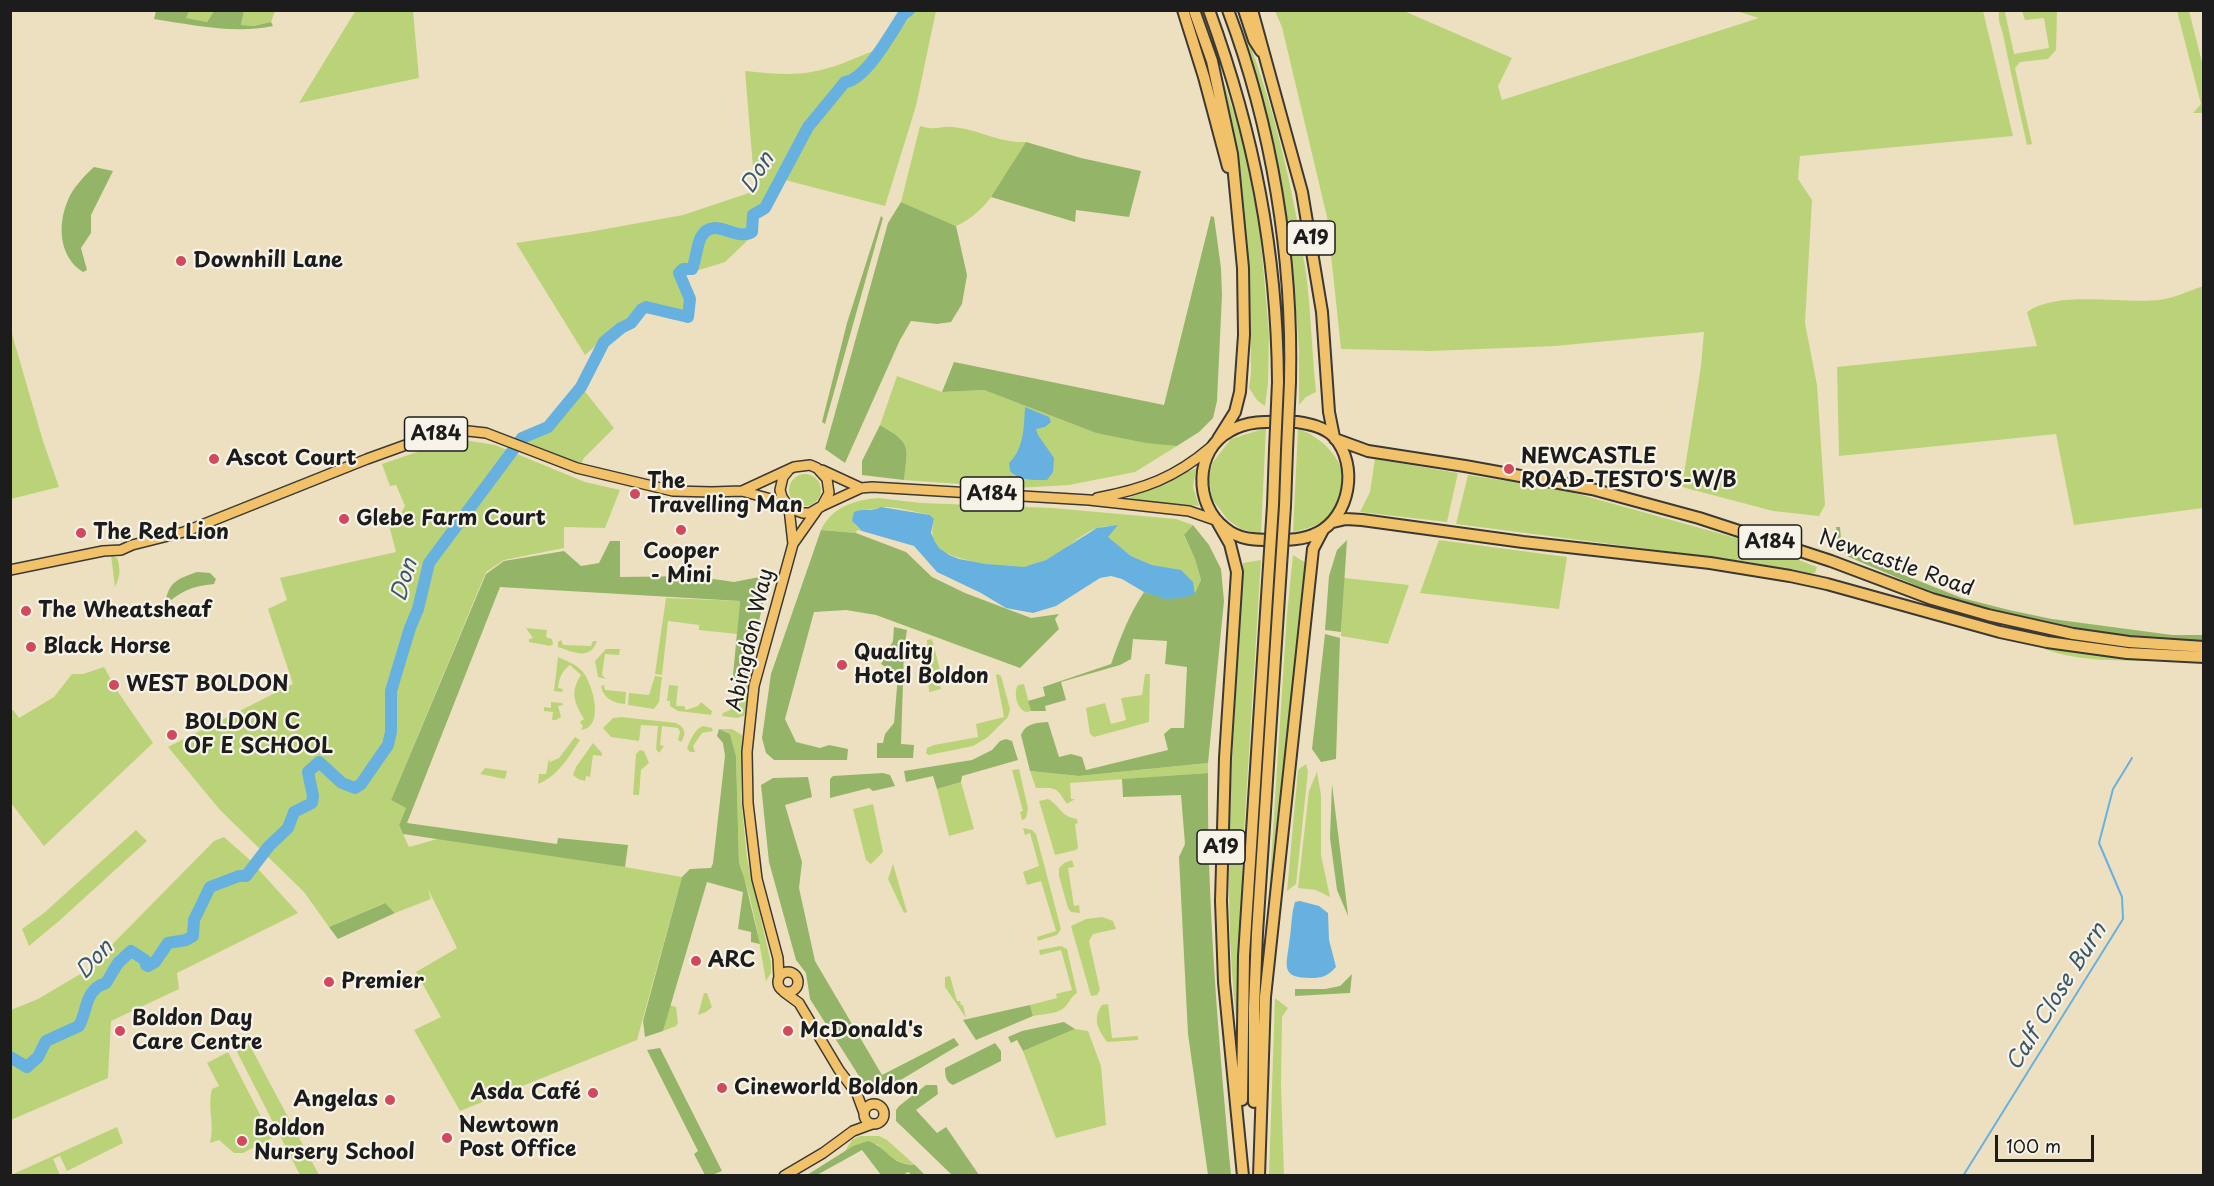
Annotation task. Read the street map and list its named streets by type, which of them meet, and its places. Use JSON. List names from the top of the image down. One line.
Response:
{"streets":{"highway":["A19","A184","Newcastle Road"],"main road":["Abingdon Way"]},"crossings":[["A19","A184"],["A19","Newcastle Road"],["A184","Newcastle Road"],["A184","Abingdon Way"]],"water":["Don","Calf Close Burn"],"places":["Downhill Lane","Ascot Court","NEWCASTLE ROAD-TESTO'S-W/B","The Travelling Man","Glebe Farm Court","Cooper - Mini","The Red Lion","The Wheatsheaf","Black Horse","Quality Hotel Boldon","WEST BOLDON","BOLDON C OF E SCHOOL","ARC","Premier","Boldon Day Care Centre","McDonald's","Cineworld Boldon","Asda Café","Angelas","Newtown Post Office","Boldon Nursery School"],"scale_bar":"100 m"}
